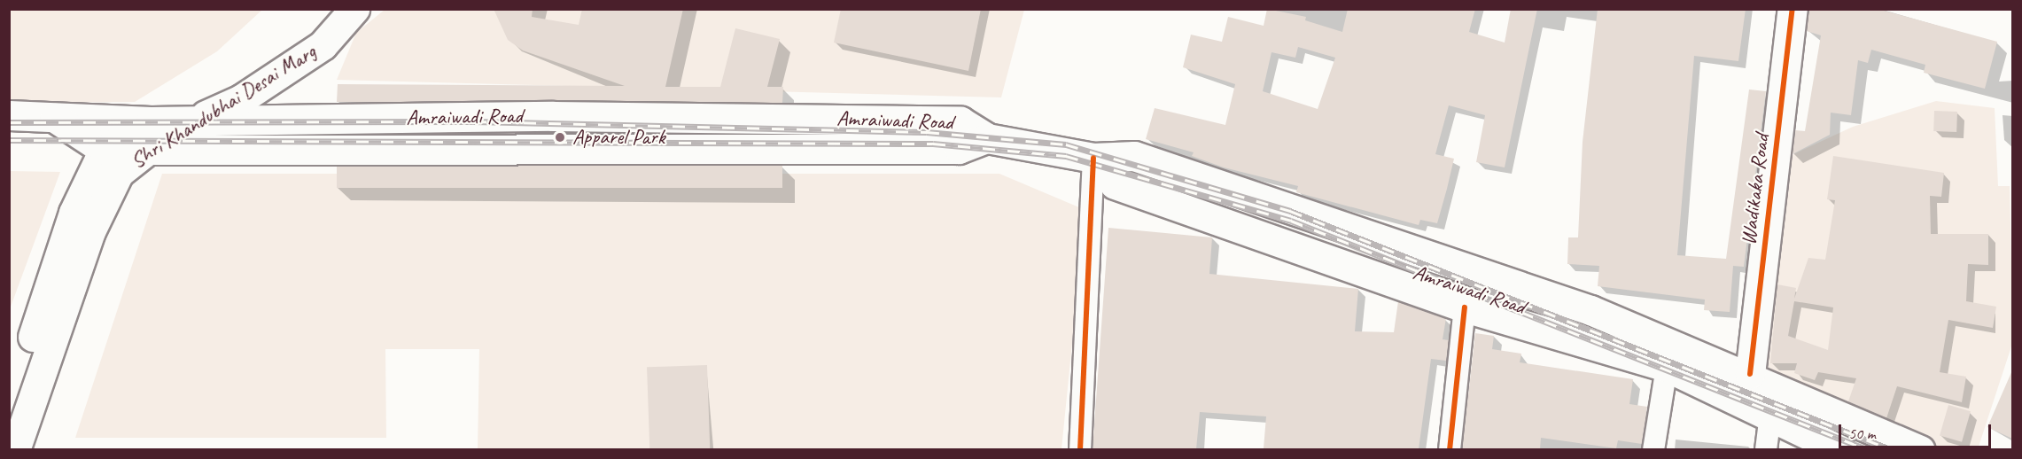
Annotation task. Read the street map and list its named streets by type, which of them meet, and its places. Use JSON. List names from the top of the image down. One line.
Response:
{"streets":{"main road":["Shri Khandubhai Desai Marg","Amraiwadi Road","Wadikaka Road"]},"crossings":[["Shri Khandubhai Desai Marg","Amraiwadi Road"]],"places":["Apparel Park"],"scale_bar":"50 m"}
